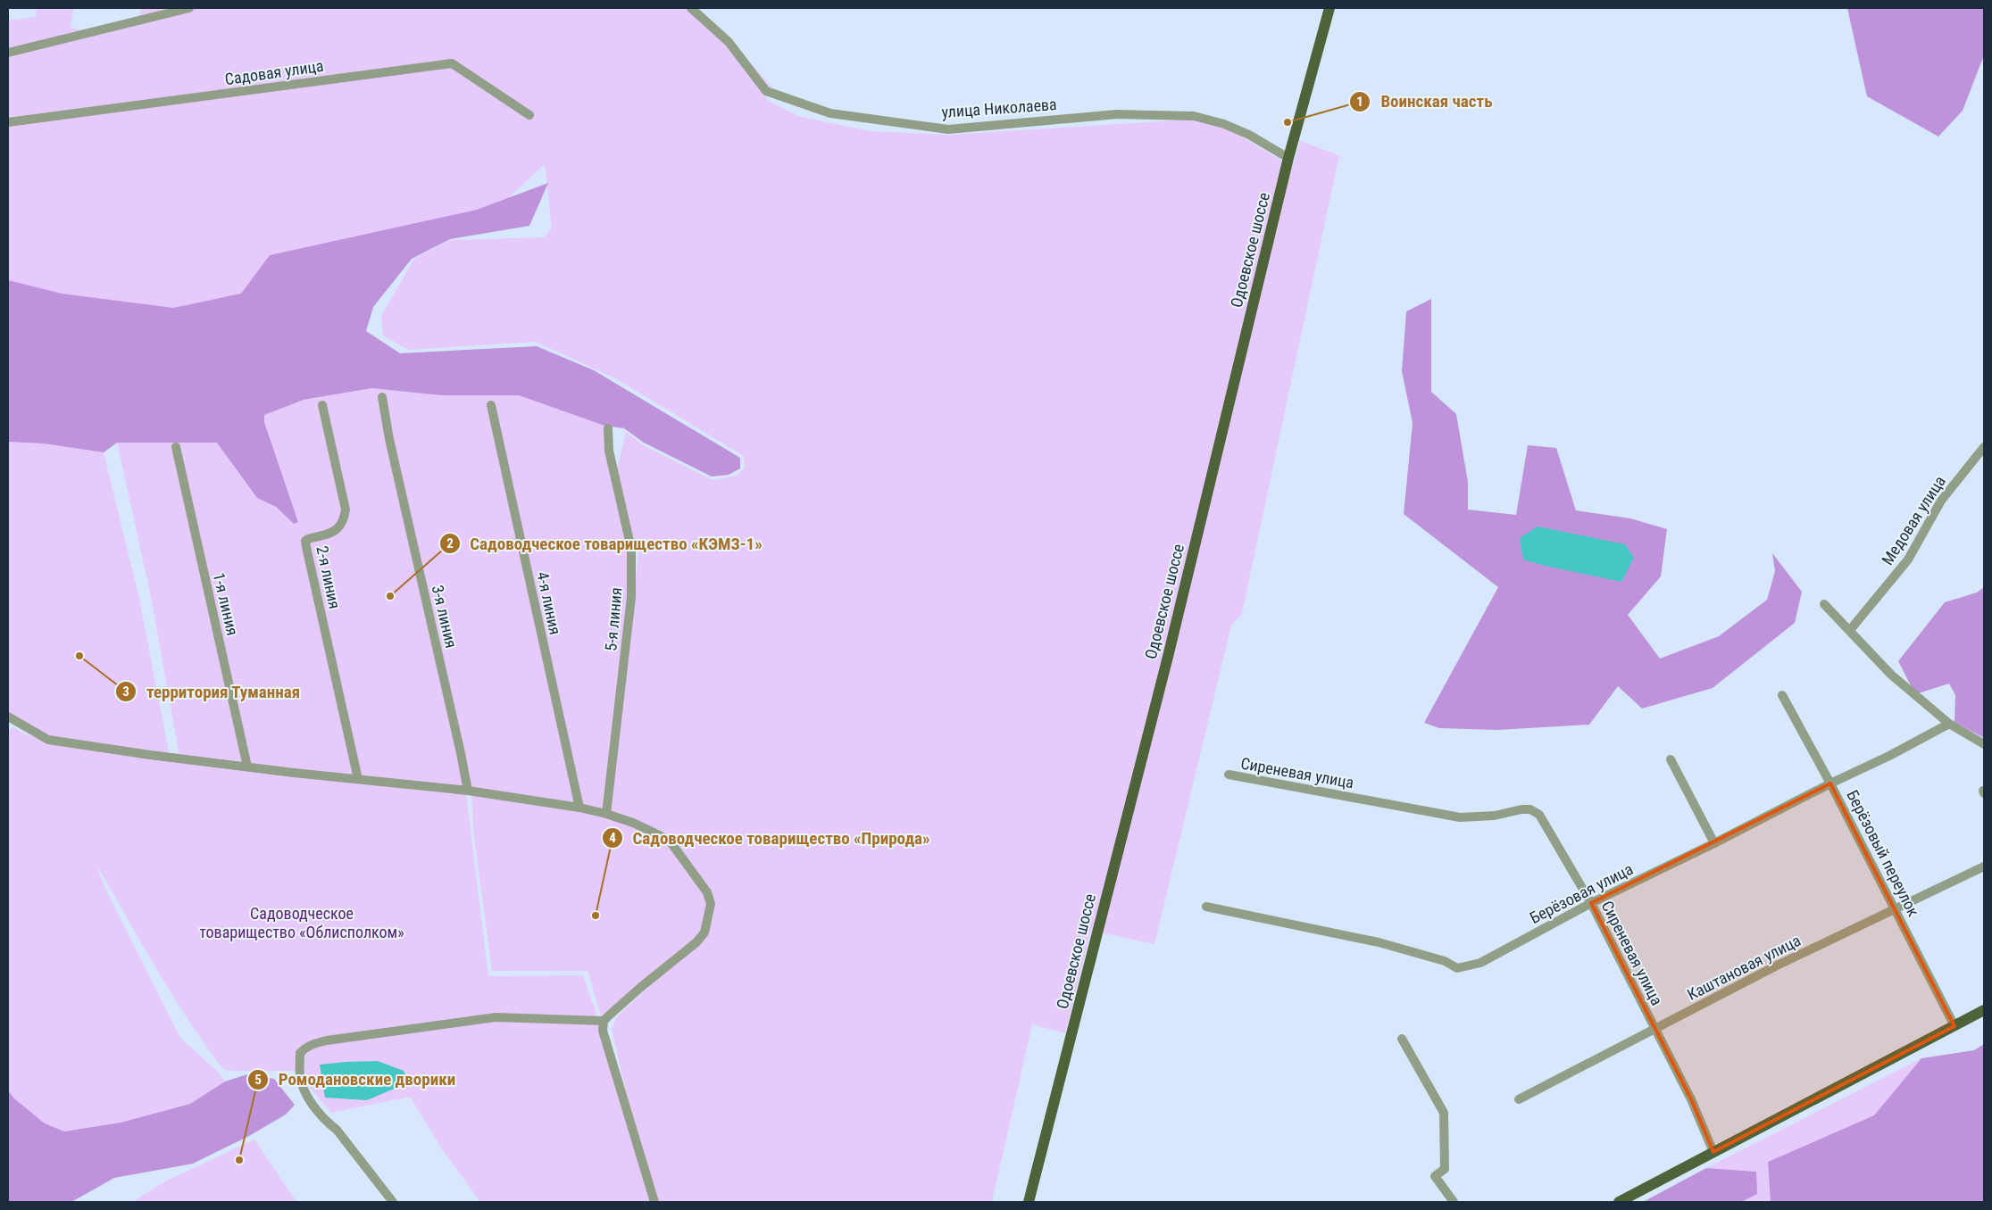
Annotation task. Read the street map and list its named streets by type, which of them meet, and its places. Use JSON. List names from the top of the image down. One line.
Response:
{"streets":{"main road":["Одоевское шоссе"],"street":["Садовая улица","улица Николаева","Медовая улица","2-я линия","4-я линия","1-я линия","3-я линия","5-я линия","Сиреневая улица","Берёзовый переулок","Берёзовая улица","Каштановая улица"]},"crossings":[["улица Николаева","Одоевское шоссе"],["Сиреневая улица","Берёзовая улица"],["Сиреневая улица","Каштановая улица"],["Берёзовый переулок","Берёзовая улица"],["Берёзовый переулок","Каштановая улица"]],"parks":["Садоводческое товарищество «Облисполком»"],"places":["Воинская часть","Садоводческое товарищество «КЭМЗ-1»","территория Туманная","Садоводческое товарищество «Природа»","Ромодановские дворики"]}
